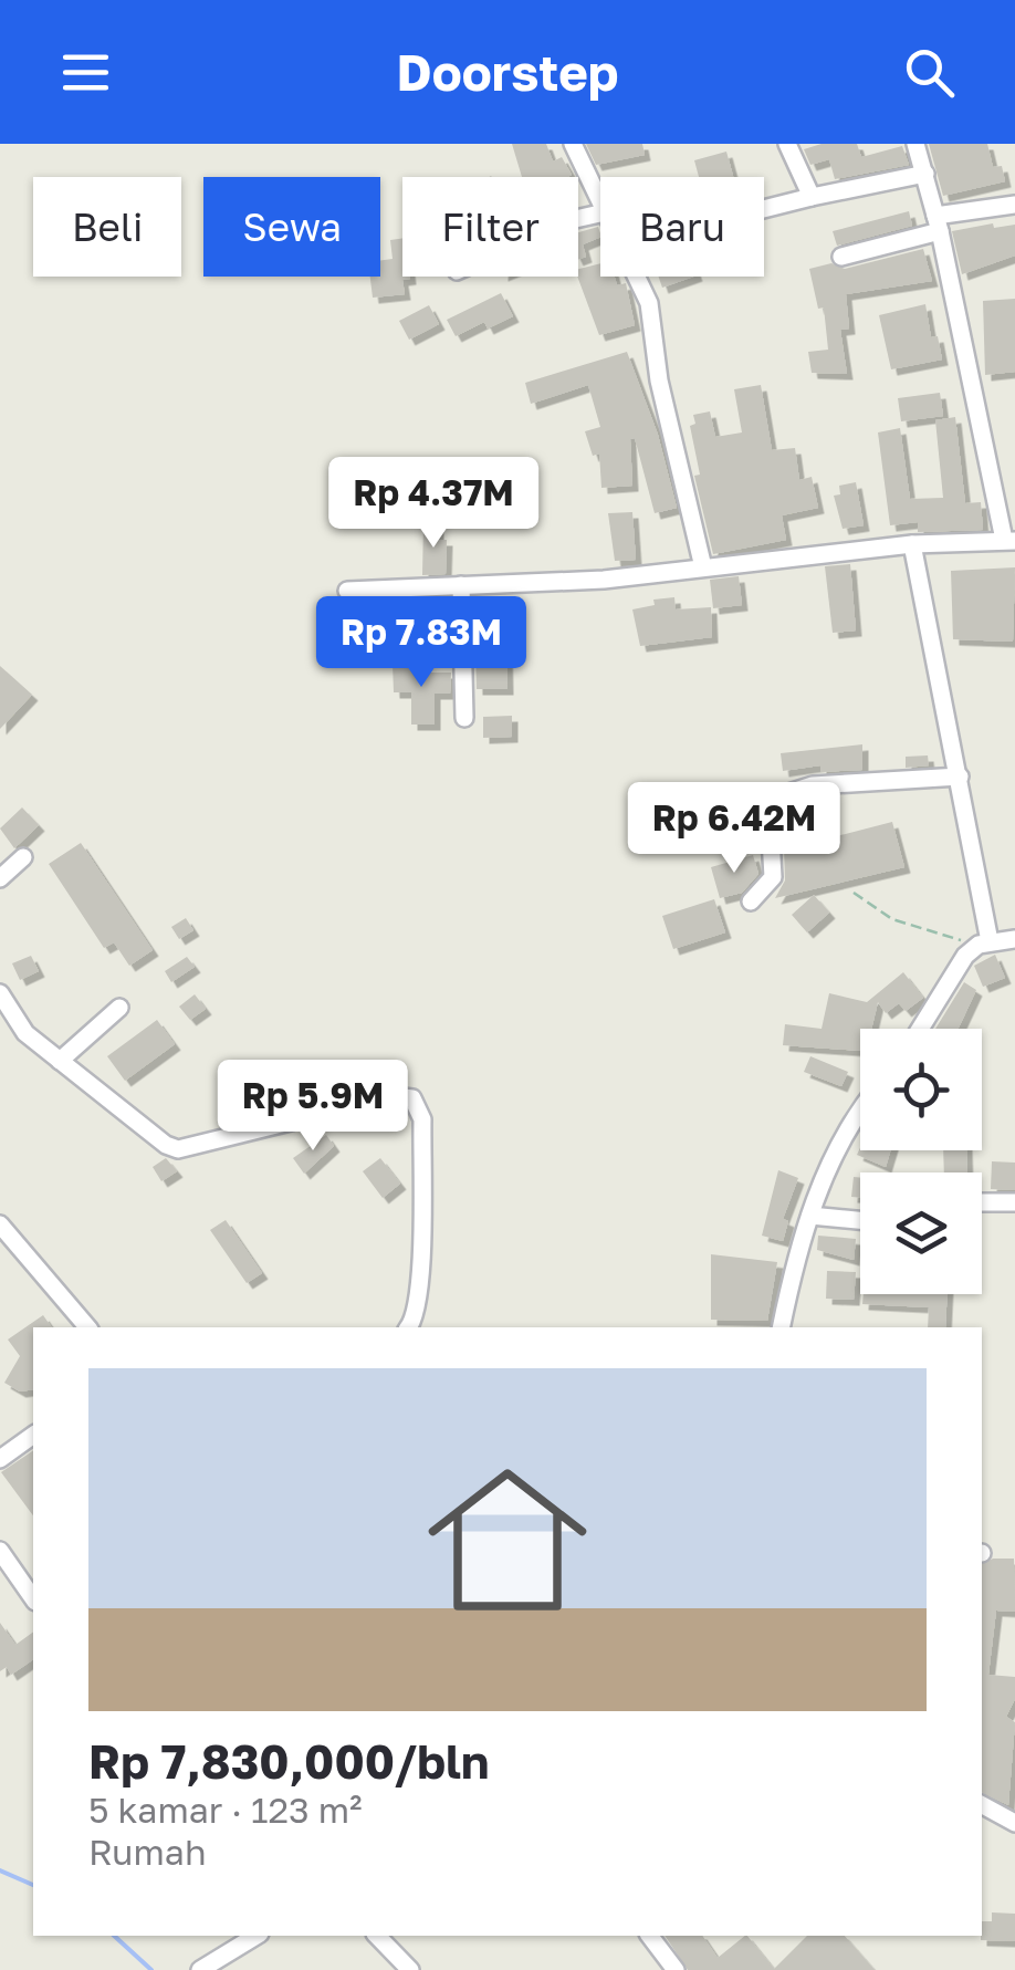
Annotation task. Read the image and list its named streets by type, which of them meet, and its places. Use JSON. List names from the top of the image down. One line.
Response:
{"page":{"header":"Doorstep","chip":["Beli","Sewa","Filter","Baru"],"price":["Rp 4.37M","Rp 7.83M","Rp 6.42M","Rp 5.9M"],"list":[{"name":"Rp 7,830,000/bln","note":"5 kamar · 123 m² · Rumah"}]}}
